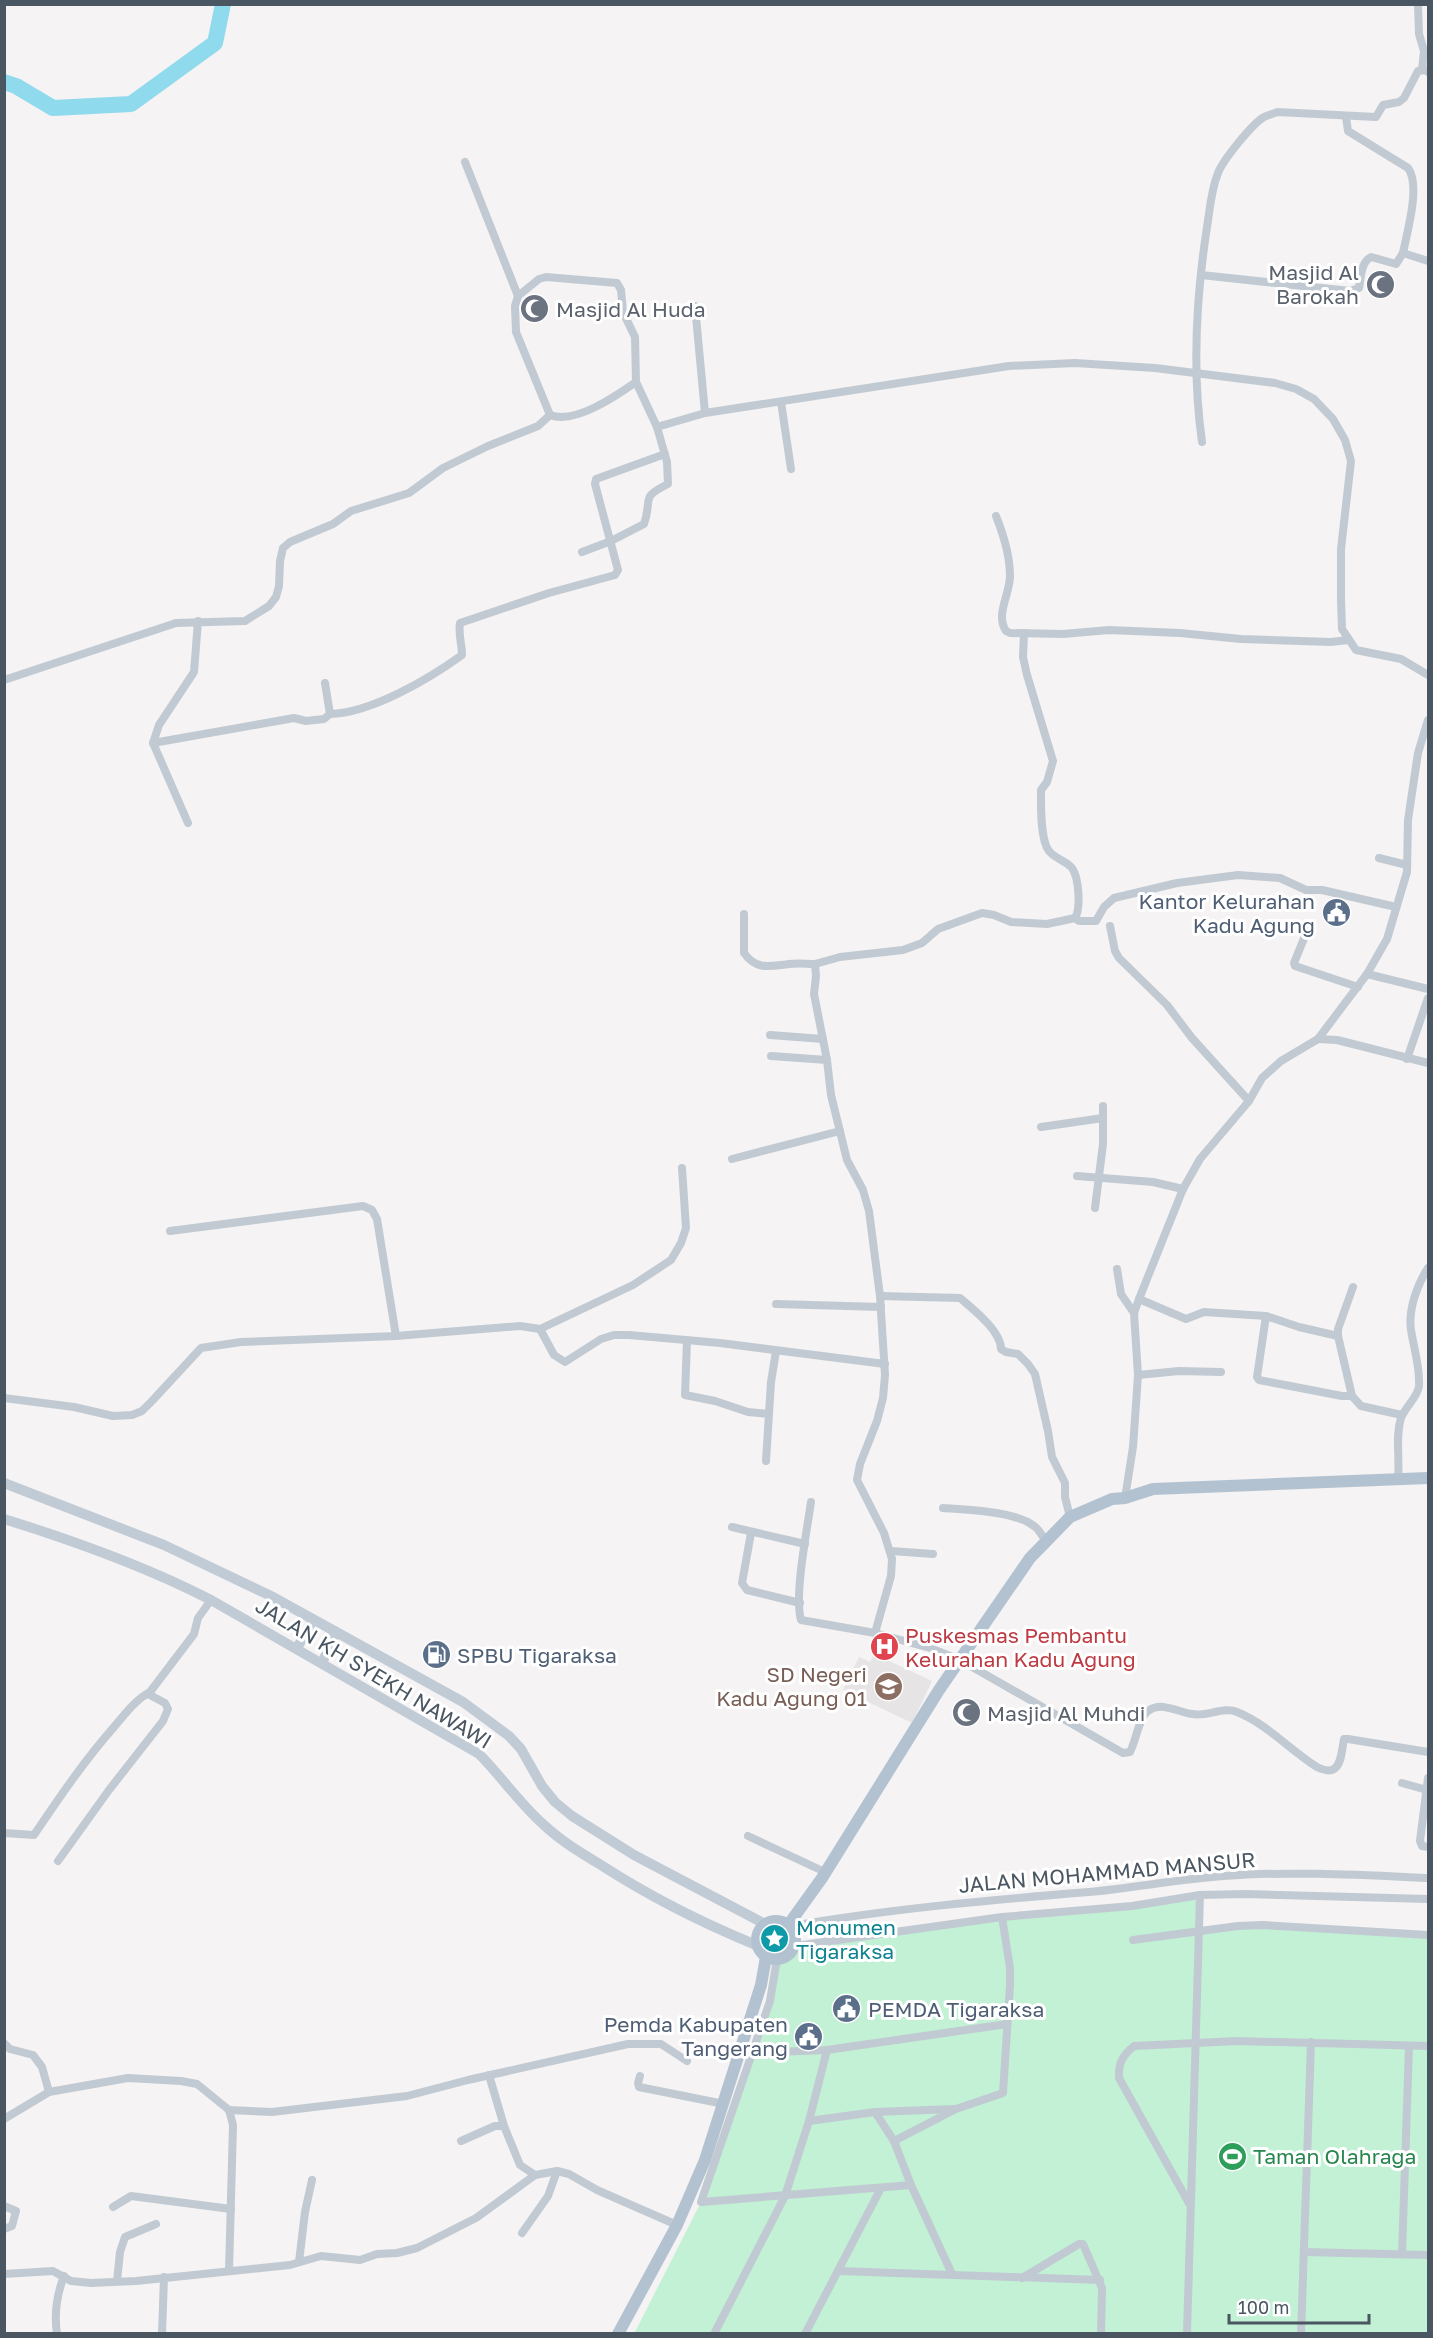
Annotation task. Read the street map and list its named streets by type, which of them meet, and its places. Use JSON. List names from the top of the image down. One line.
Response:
{"streets":{"main road":["JALAN KH SYEKH NAWAWI"],"street":["JALAN MOHAMMAD MANSUR"]},"crossings":[["JALAN KH SYEKH NAWAWI","JALAN MOHAMMAD MANSUR"]],"places":{"mosque":["Masjid Al Barokah","Masjid Al Huda","Masjid Al Muhdi"],"public building":["Kantor Kelurahan Kadu Agung","PEMDA Tigaraksa","Pemda Kabupaten Tangerang"],"hospital":["Puskesmas Pembantu Kelurahan Kadu Agung"],"fuel station":["SPBU Tigaraksa"],"school or university":["SD Negeri Kadu Agung 01"],"place":["Monumen Tigaraksa"],"sports":["Taman Olahraga"]},"scale_bar":"100 m"}
